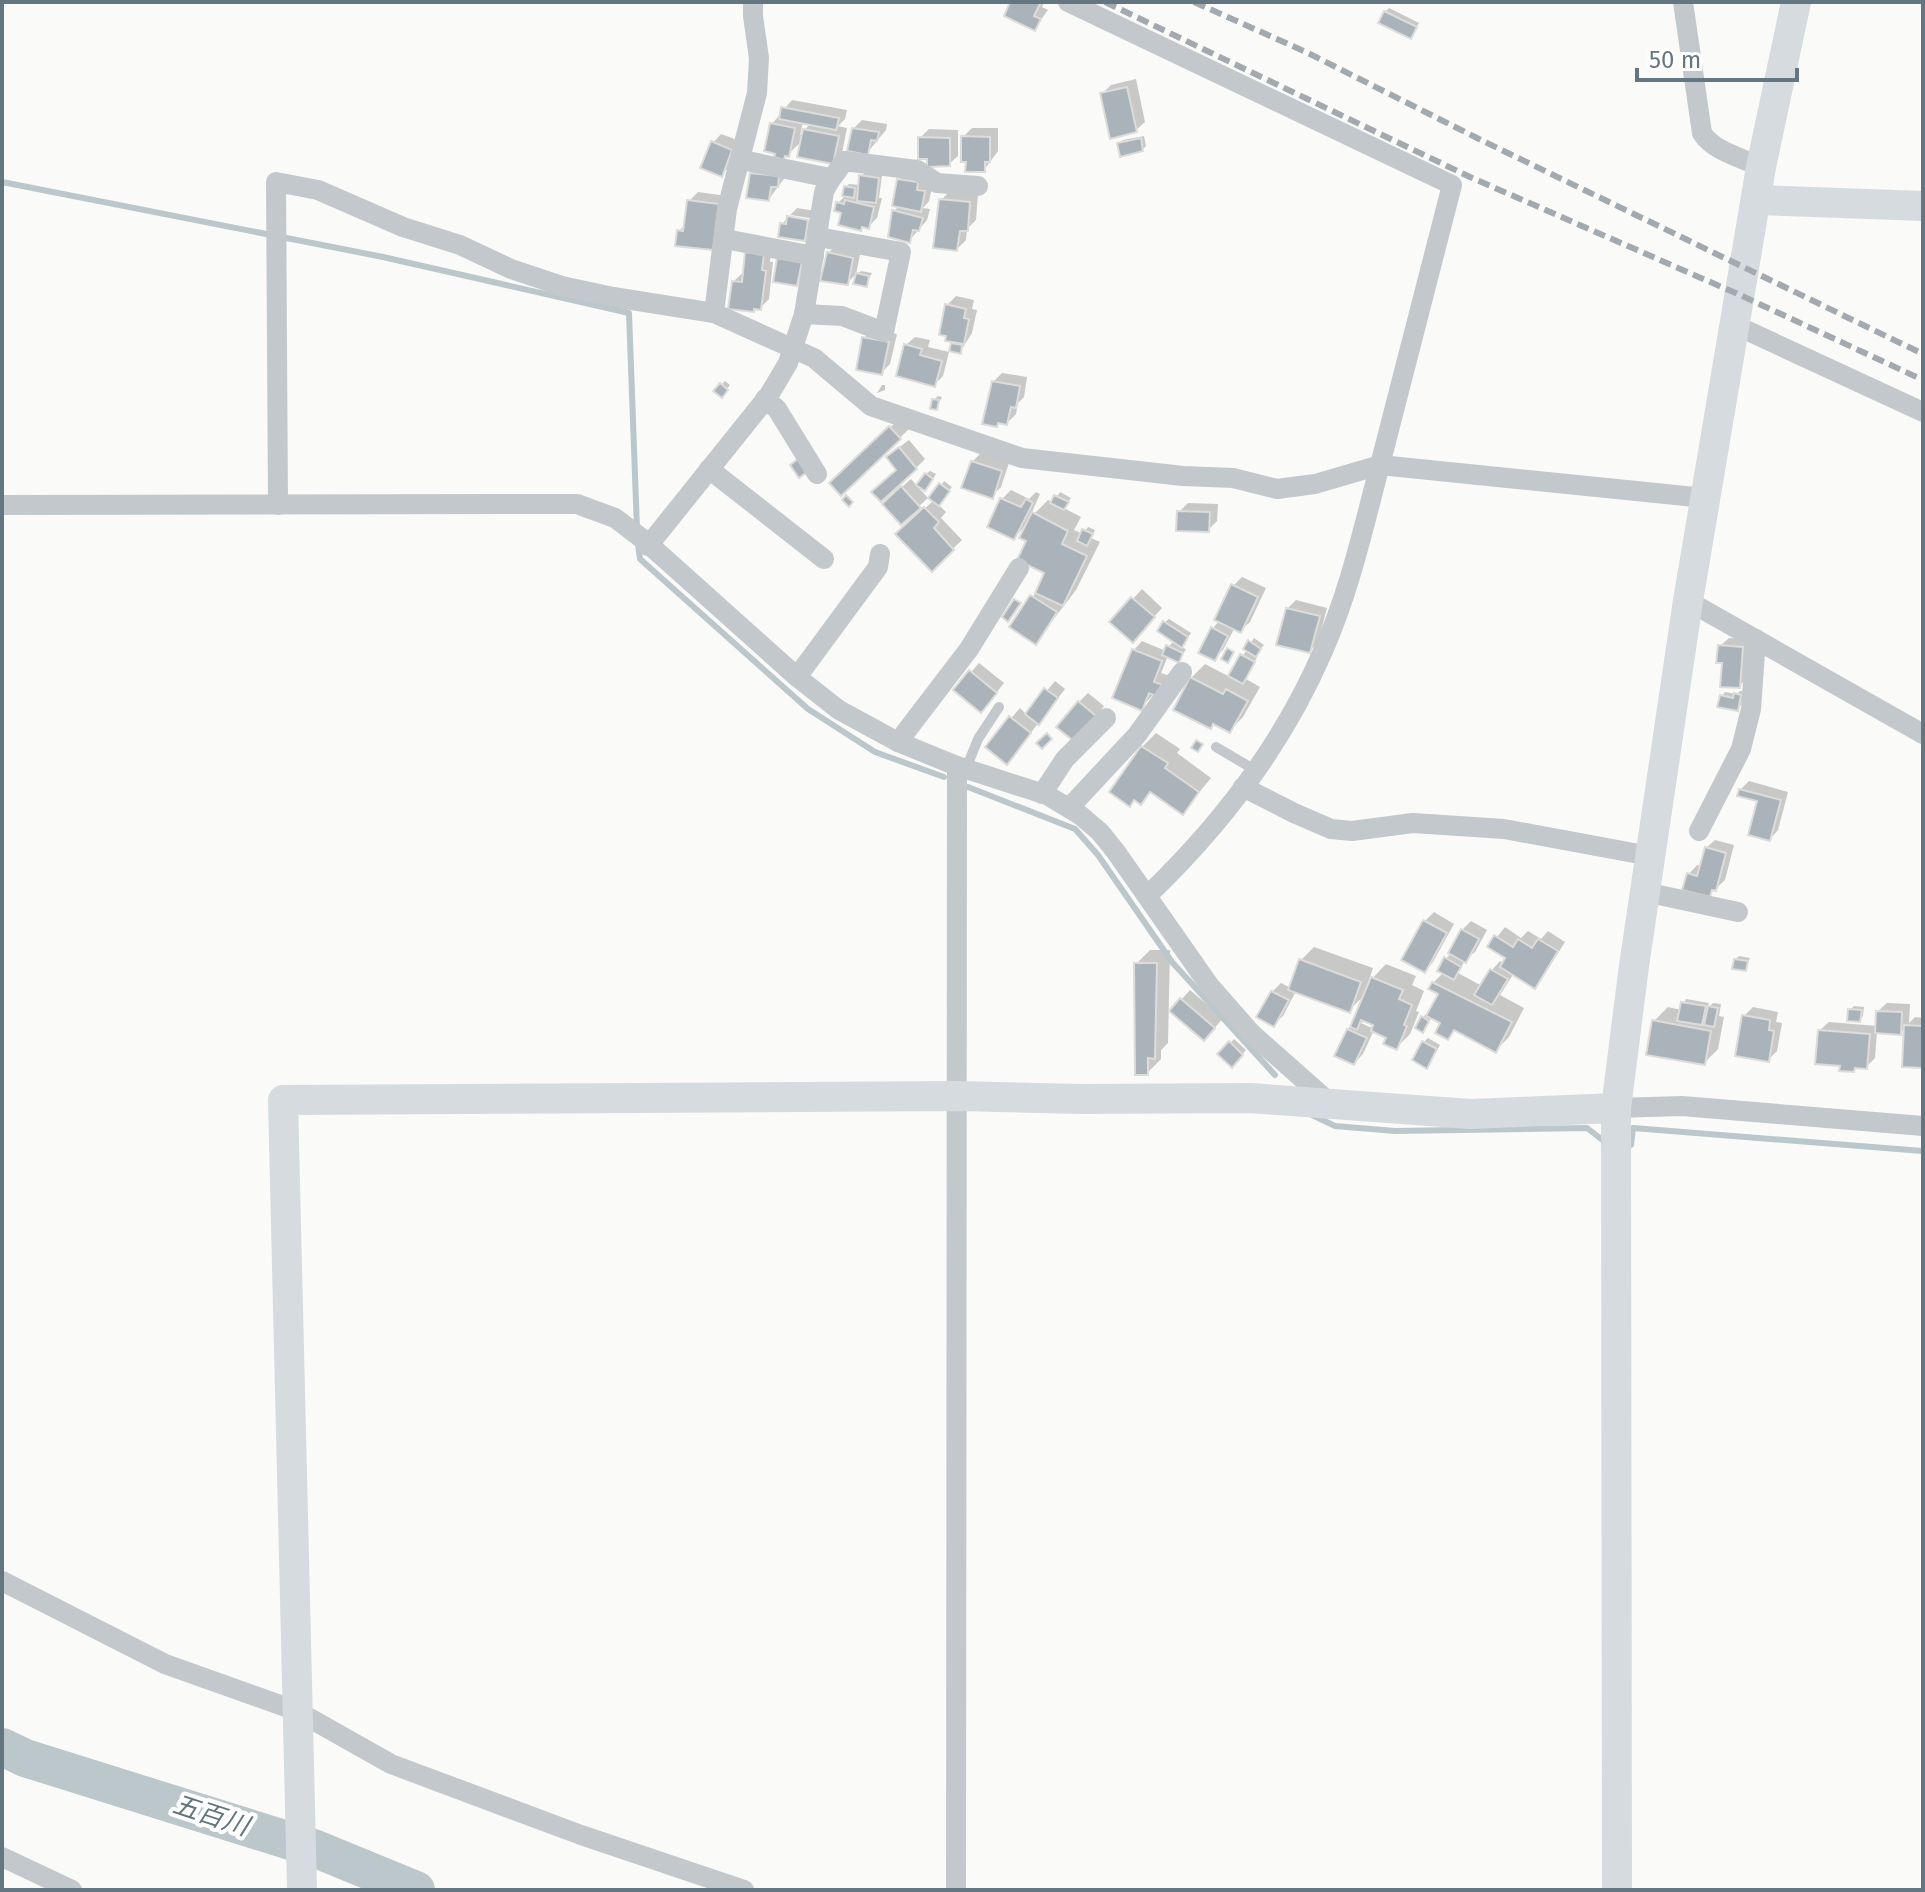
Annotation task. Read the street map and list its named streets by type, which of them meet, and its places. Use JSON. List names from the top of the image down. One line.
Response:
{"water":["五百川"],"scale_bar":"50 m"}
